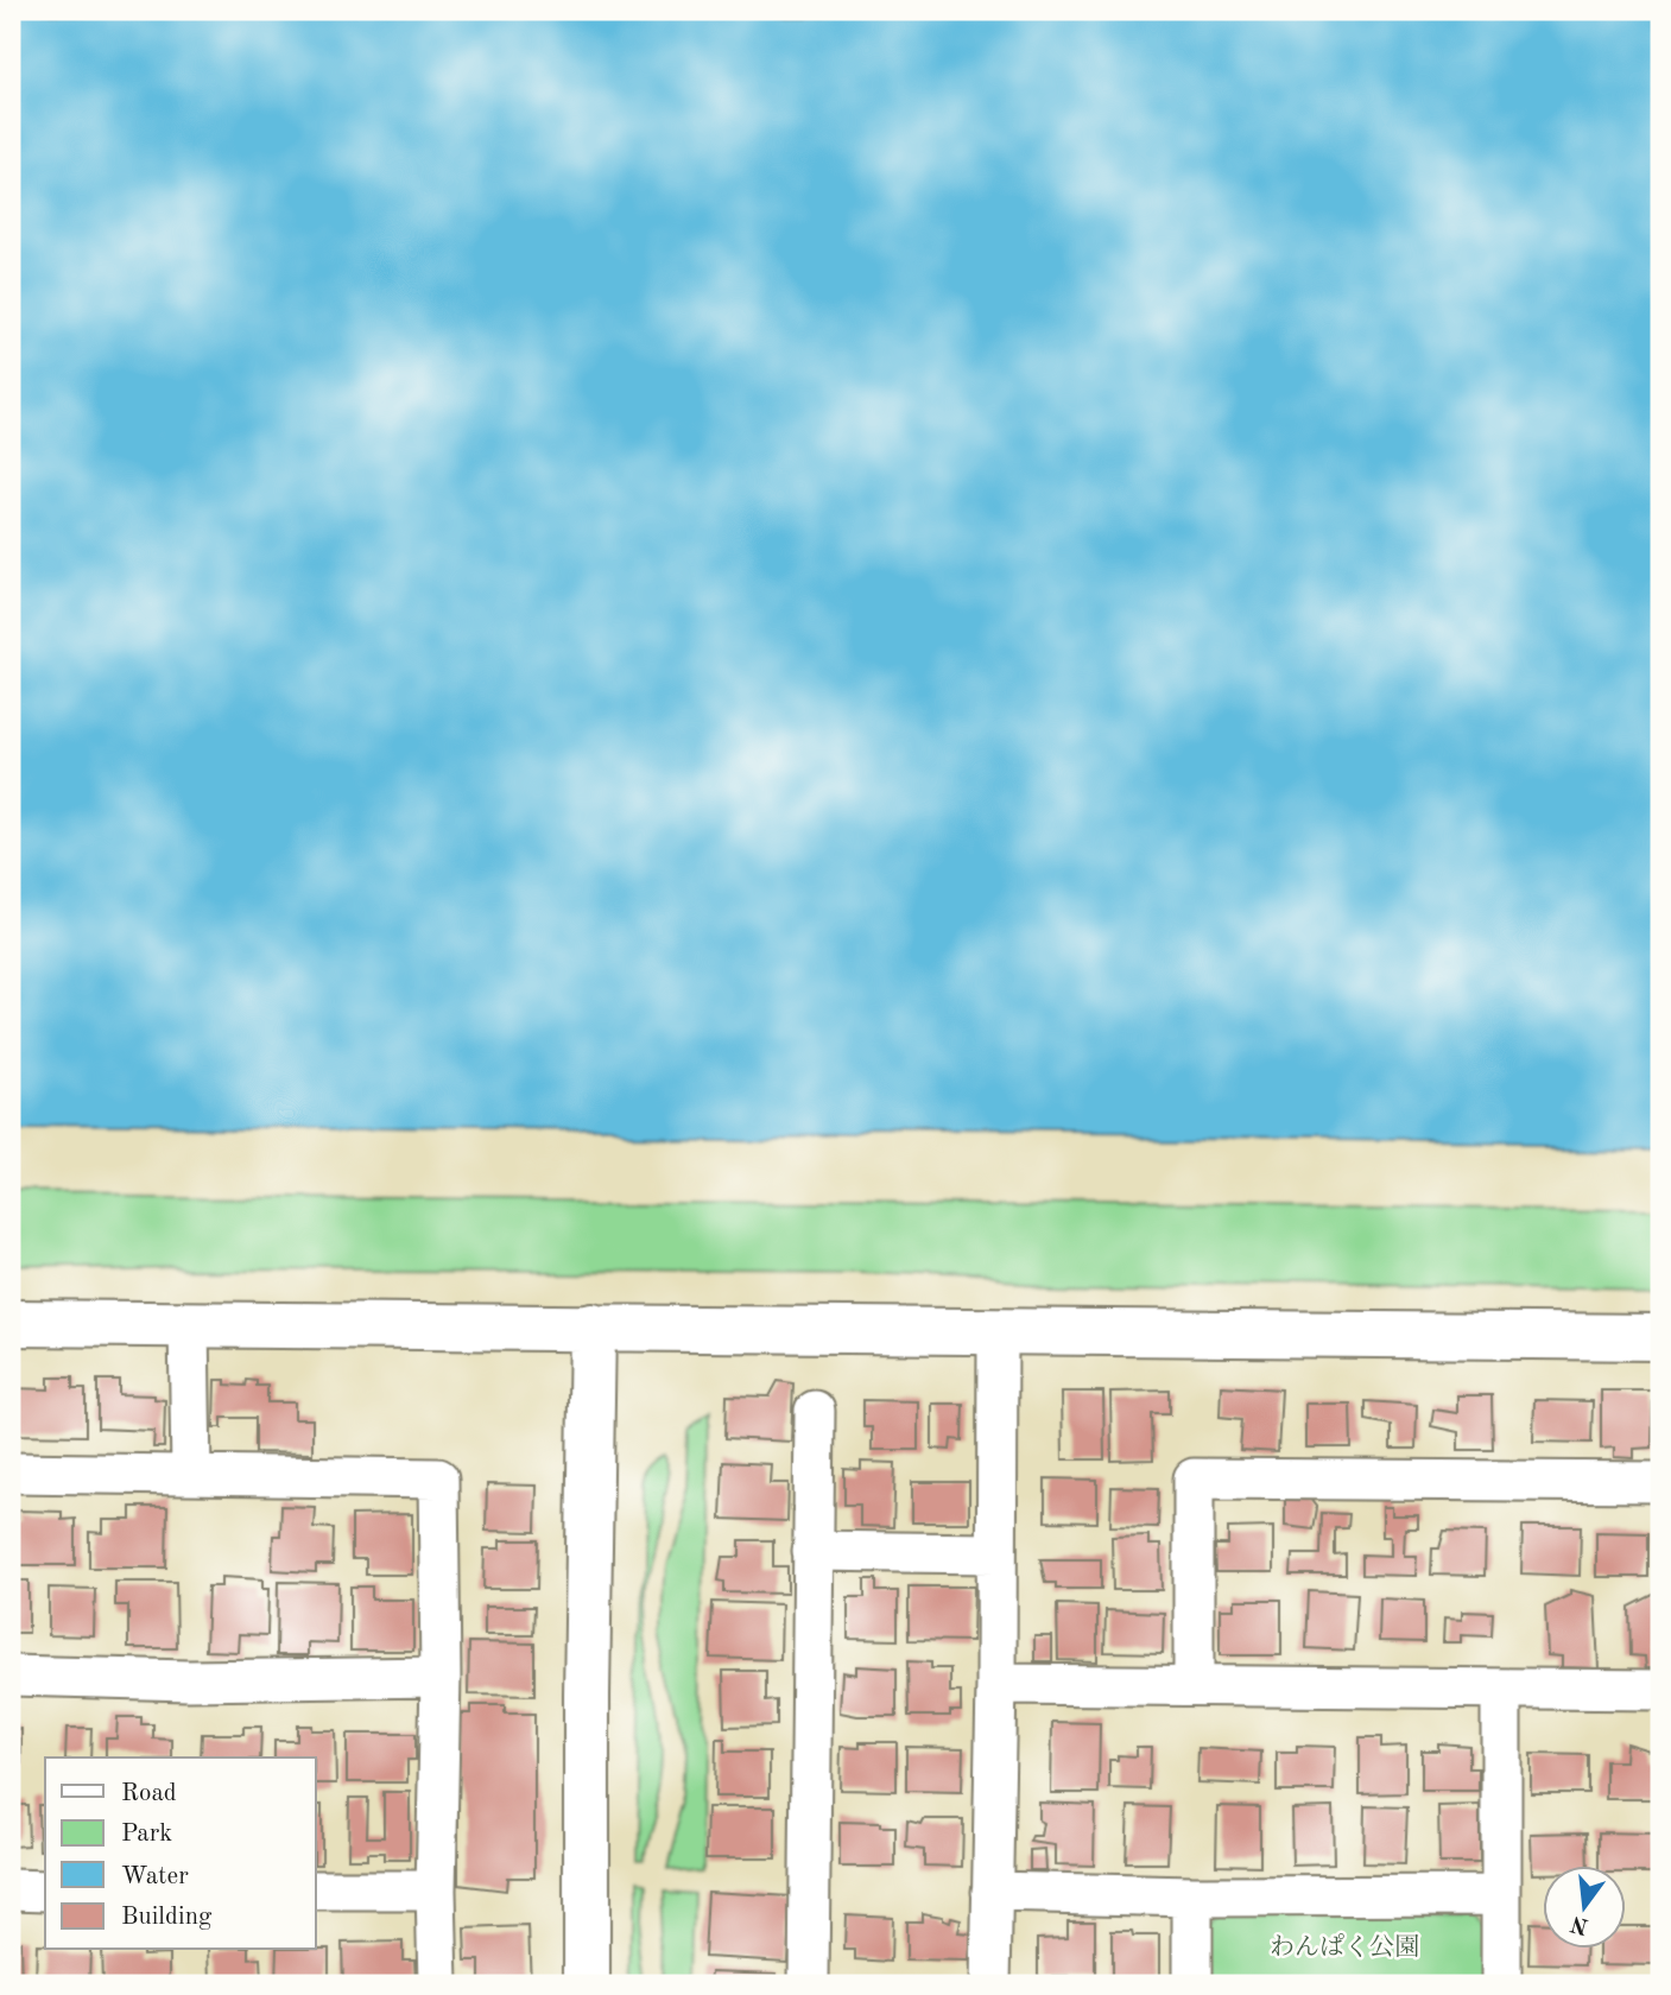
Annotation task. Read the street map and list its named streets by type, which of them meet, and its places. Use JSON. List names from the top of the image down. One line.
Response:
{"parks":["わんぱく公園"],"legend":["Road","Park","Water","Building"],"north":"bottom"}
